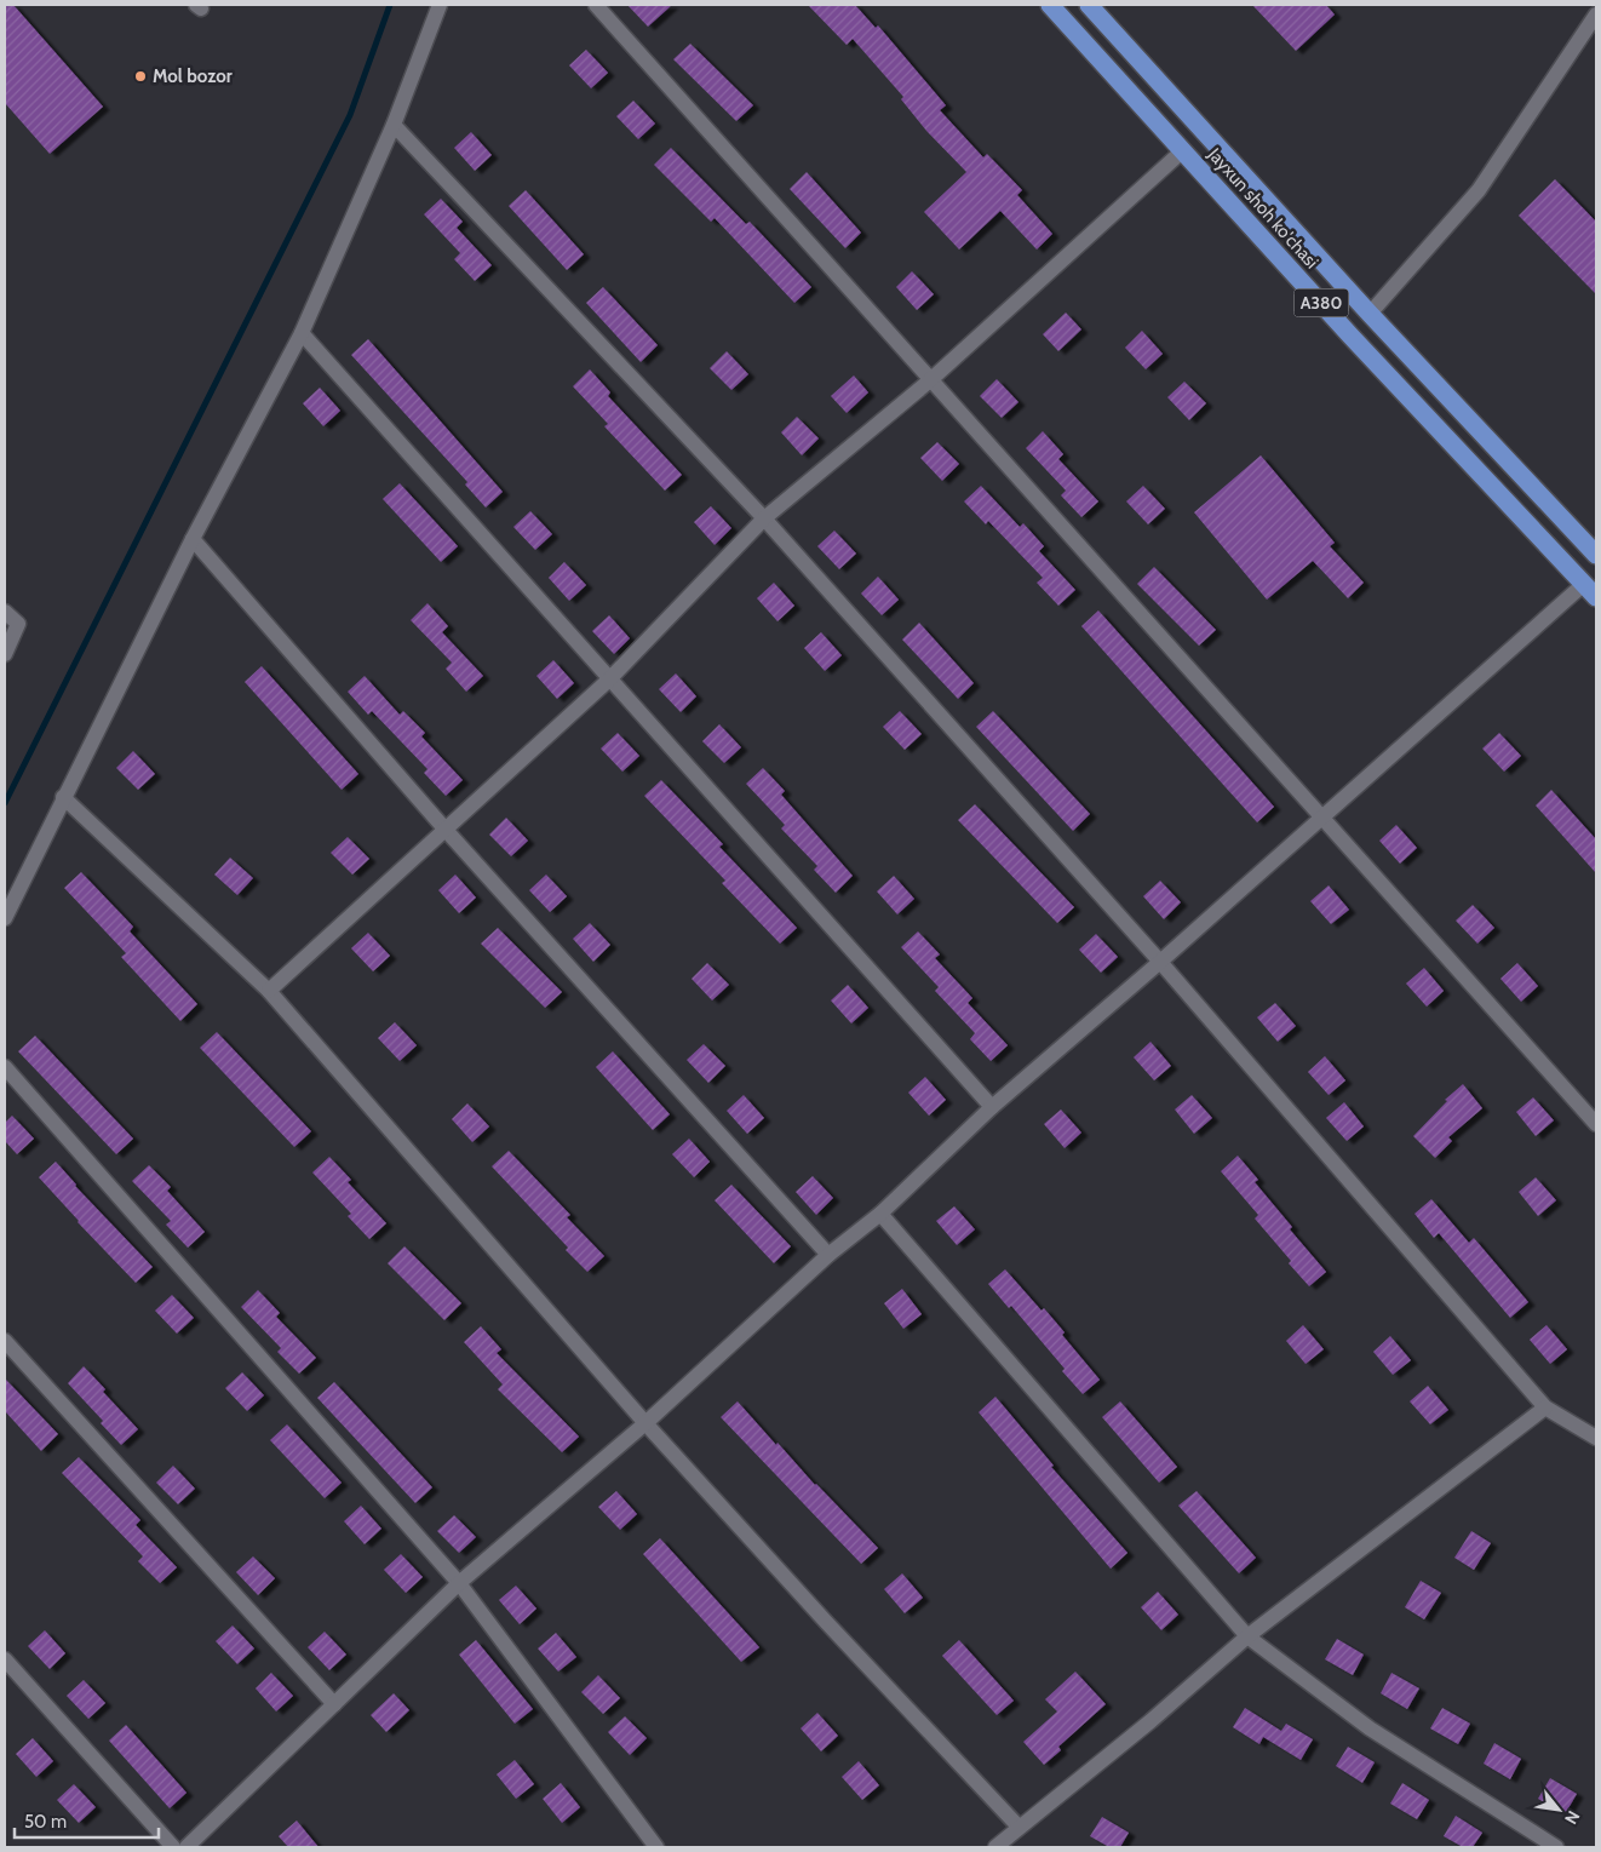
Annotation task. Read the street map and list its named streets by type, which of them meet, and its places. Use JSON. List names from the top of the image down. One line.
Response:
{"streets":{"highway":["Jayxun shoh ko'chasi","A380"]},"places":["Mol bozor"],"scale_bar":"50 m","north":"bottom right"}
